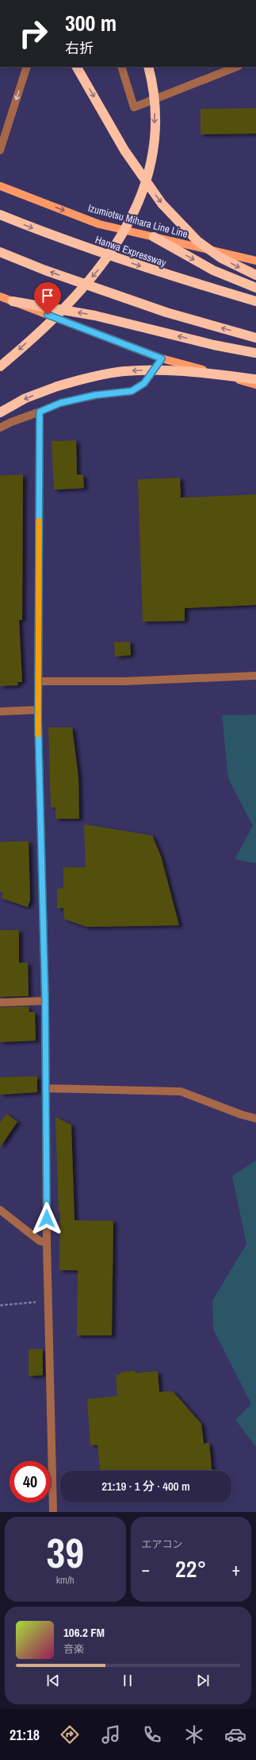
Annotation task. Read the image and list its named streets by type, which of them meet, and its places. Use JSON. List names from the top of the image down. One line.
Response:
{"streets":{"highway":["Hanwa Expressway"],"main road":["Izumiotsu Mihara Line Line"]},"one_way":["Izumiotsu Mihara Line Line"],"page":{"turn":["300 m","右折"],"limit":"40","trip":"21:19 · 1 分 · 400 m","tile":[["39","km/h"],"エアコン"],"heat":["−","22°","+"],"song":["106.2 FM","音楽"],"tabs":"21:18"}}
